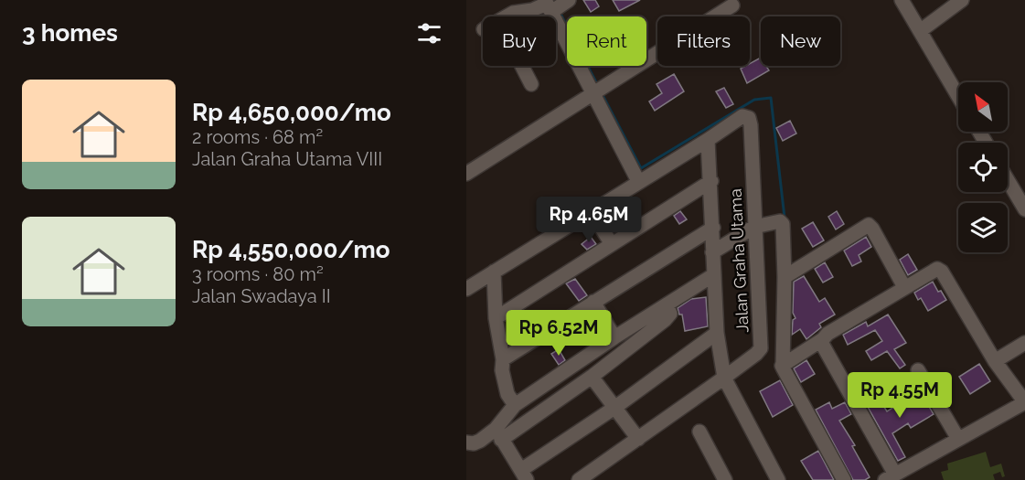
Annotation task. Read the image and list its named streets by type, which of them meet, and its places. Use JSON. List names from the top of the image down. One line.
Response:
{"streets":{"street":["Jalan Graha Utama"]},"north":"top left","page":{"heading":"3 homes","chip":["Buy","Rent","Filters","New"],"list":[{"name":"Rp 4,650,000/mo","note":"2 rooms · 68 m² · Jalan Graha Utama VIII"},{"name":"Rp 4,550,000/mo","note":"3 rooms · 80 m² · Jalan Swadaya II"}],"price":["Rp 4.65M","Rp 6.52M","Rp 4.55M"]}}
